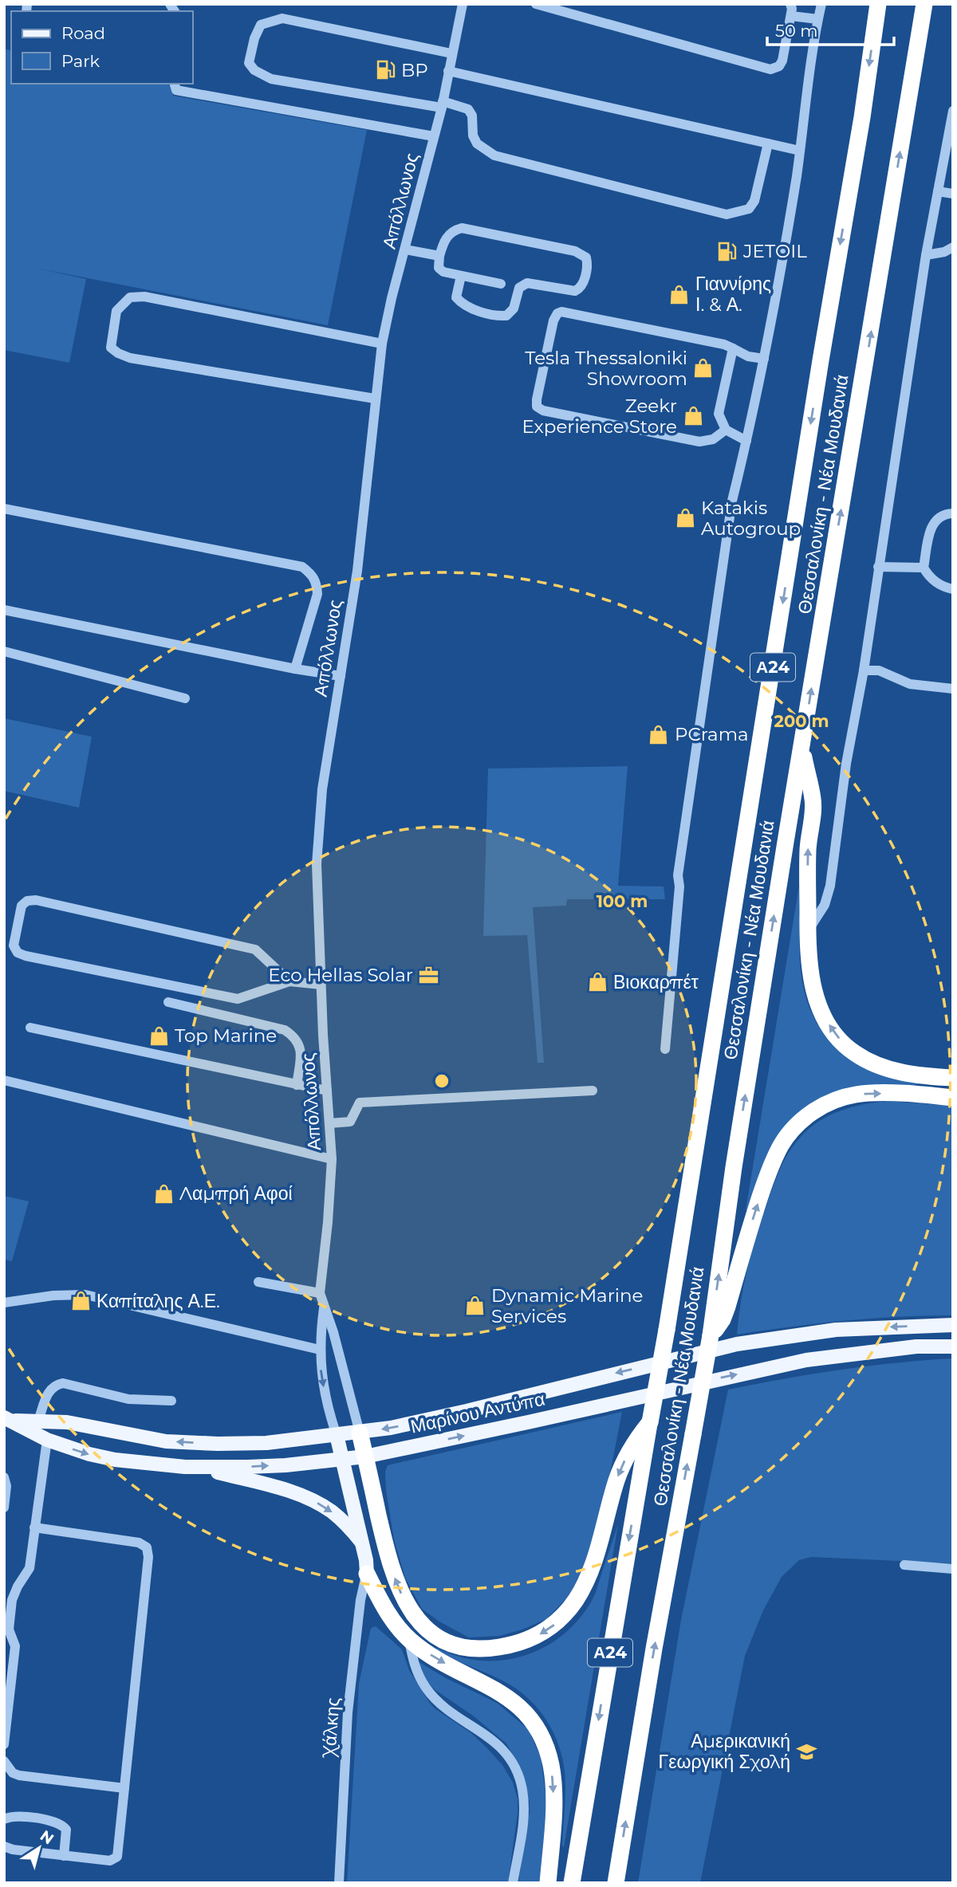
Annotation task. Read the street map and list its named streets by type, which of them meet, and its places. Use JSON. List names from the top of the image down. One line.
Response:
{"streets":{"highway":["Θεσσαλονίκη - Νέα Μουδανιά","Α24"],"main road":["Μαρίνου Αντύπα"],"street":["Απόλλωνος","Χάλκης"]},"crossings":[["Απόλλωνος","Μαρίνου Αντύπα"]],"places":{"fuel station":["BP","JETOIL"],"shop":["Γιαννίρης Ι. & Α.","Tesla Thessaloniki Showroom","Zeekr Experience Store","Katakis Autogroup","PCrama","Βιοκαρπέτ","Top Marine","Λαμπρή Αφοί","Καπίταλης Α.Ε.","Dynamic Marine Services"],"office":["Eco Hellas Solar"],"school or university":["Αμερικανική Γεωργική Σχολή"]},"legend":["Road","Park"],"scale_bar":"50 m","north":"top right","rings":["200 m","100 m"]}
